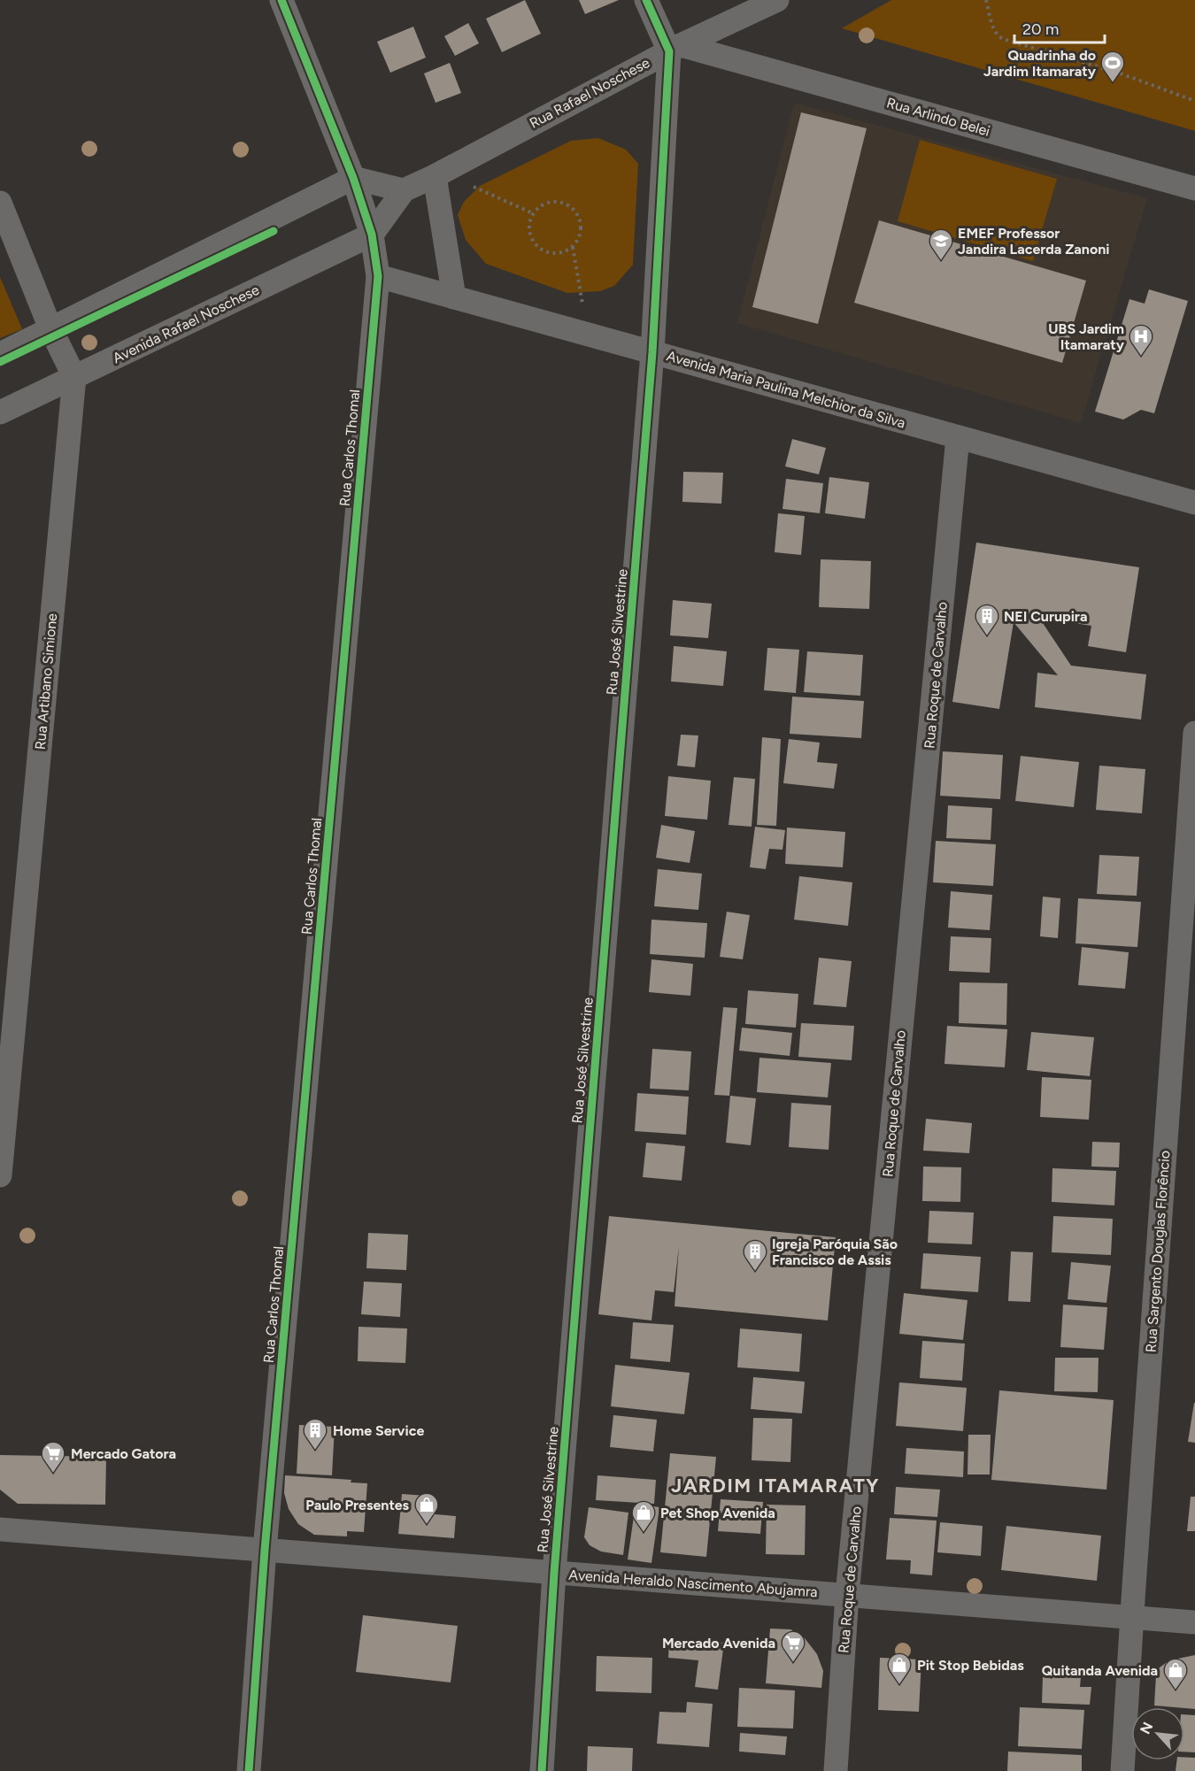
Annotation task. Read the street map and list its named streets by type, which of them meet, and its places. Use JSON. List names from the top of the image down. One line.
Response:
{"streets":{"street":["Rua Rafael Noschese","Rua Arlindo Belei","Avenida Rafael Noschese","Avenida Maria Paulina Melchior da Silva","Rua Carlos Thomal","Rua José Silvestrine","Rua Roque de Carvalho","Rua Artibano Simione","Rua Sargento Douglas Florêncio","Avenida Heraldo Nascimento Abujamra"]},"crossings":[["Rua Rafael Noschese","Rua Arlindo Belei"],["Rua Rafael Noschese","Rua José Silvestrine"],["Rua Arlindo Belei","Rua José Silvestrine"],["Avenida Rafael Noschese","Rua Carlos Thomal"],["Avenida Rafael Noschese","Rua Artibano Simione"],["Avenida Maria Paulina Melchior da Silva","Rua Carlos Thomal"],["Avenida Maria Paulina Melchior da Silva","Rua José Silvestrine"],["Avenida Maria Paulina Melchior da Silva","Rua Roque de Carvalho"],["Rua Carlos Thomal","Avenida Heraldo Nascimento Abujamra"],["Rua José Silvestrine","Avenida Heraldo Nascimento Abujamra"],["Rua Roque de Carvalho","Avenida Heraldo Nascimento Abujamra"],["Rua Sargento Douglas Florêncio","Avenida Heraldo Nascimento Abujamra"]],"districts":["JARDIM ITAMARATY"],"places":{"sports":["Quadrinha do Jardim Itamaraty"],"school or university":["EMEF Professor Jandira Lacerda Zanoni"],"hospital":["UBS Jardim Itamaraty"],"building":["NEI Curupira","Igreja Paróquia São Francisco de Assis","Home Service"],"supermarket":["Mercado Gatora","Mercado Avenida"],"shop":["Paulo Presentes","Pet Shop Avenida","Pit Stop Bebidas","Quitanda Avenida"]},"scale_bar":"20 m","north":"top left"}
